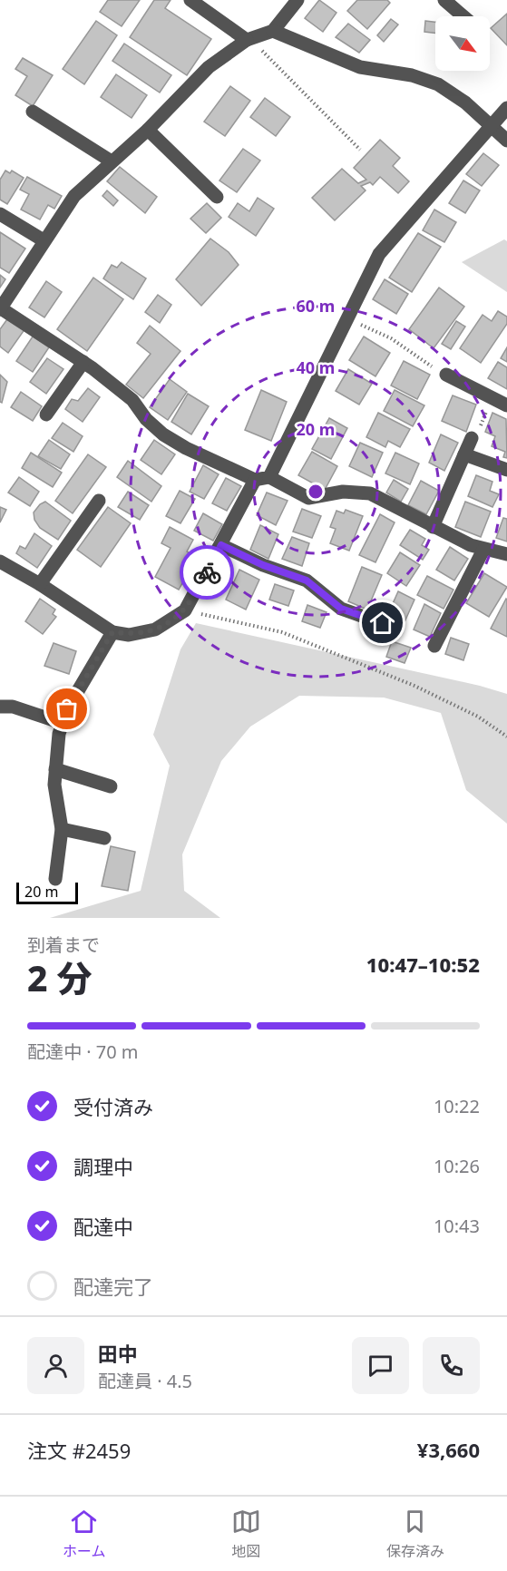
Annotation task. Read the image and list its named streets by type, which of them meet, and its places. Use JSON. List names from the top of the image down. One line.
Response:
{"scale_bar":"20 m","north":"bottom right","page":{"scale":"20 m","heading":["2 分","到着まで","10:47–10:52"],"panel":["田中","配達員 · 4.5","注文 #2459","¥3,660"],"bar":"配達中 · 70 m","list":[["受付済み","10:22"],["調理中","10:26"],["配達中","10:43"],"配達完了"],"tabs":["ホーム","地図","保存済み"]},"rings":["60 m","40 m","20 m"]}
